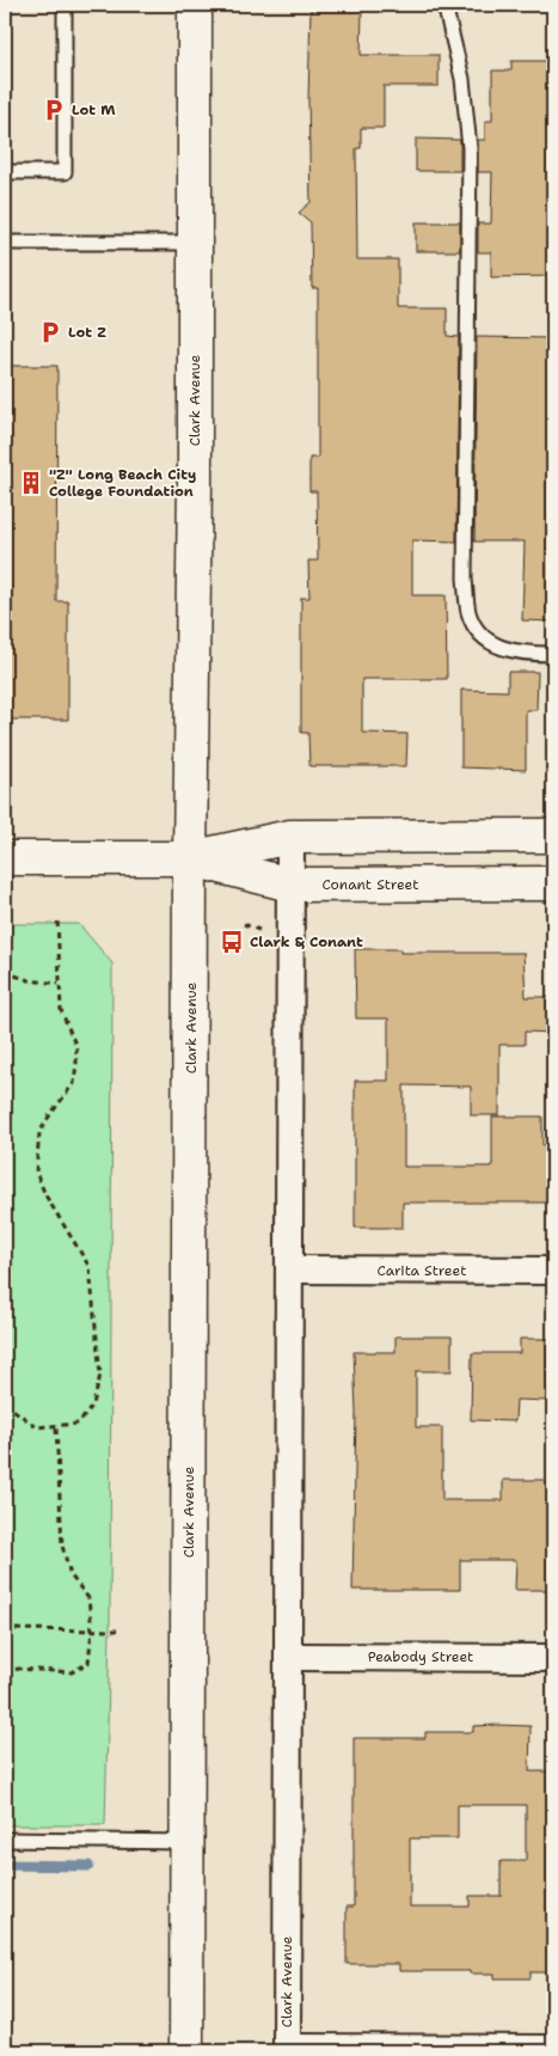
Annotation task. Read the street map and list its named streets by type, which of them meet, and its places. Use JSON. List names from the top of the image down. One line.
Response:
{"streets":{"main road":["Clark Avenue","Conant Street"],"street":["Carita Street","Peabody Street"]},"crossings":[["Clark Avenue","Conant Street"],["Clark Avenue","Carita Street"],["Clark Avenue","Peabody Street"]],"places":{"parking":["Lot M","Lot Z"],"building":["\"Z\" Long Beach City College Foundation"],"bus stop":["Clark & Conant"]}}
